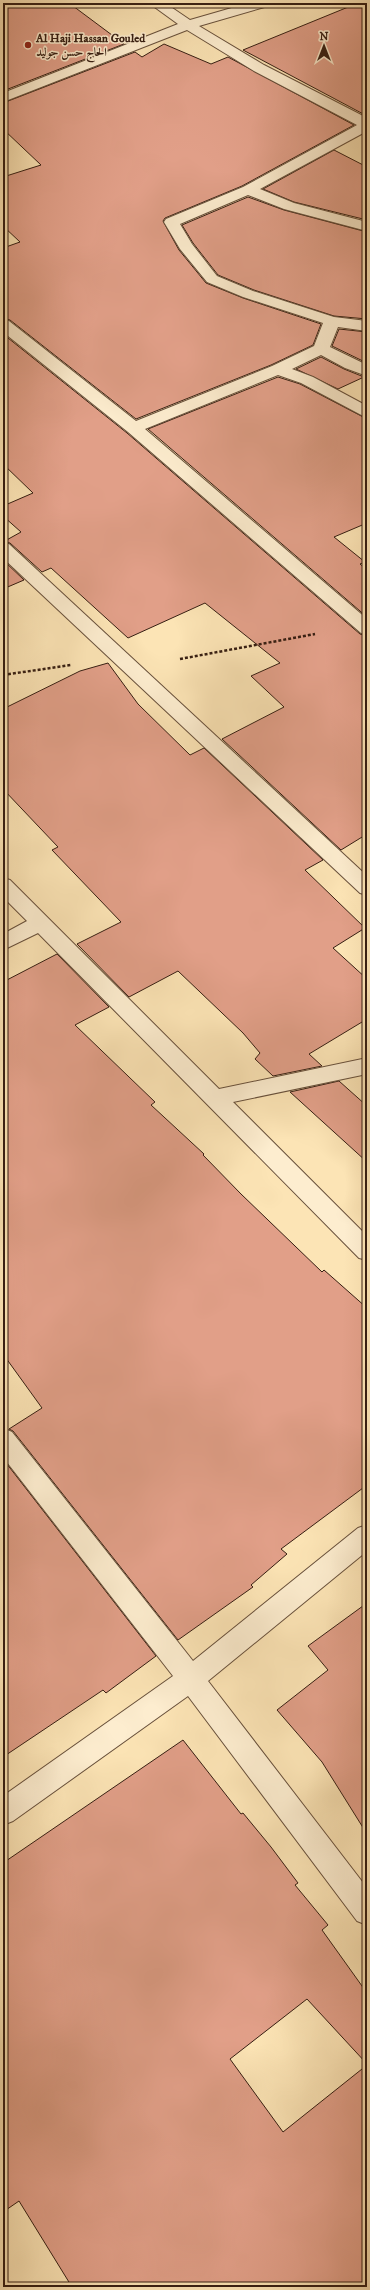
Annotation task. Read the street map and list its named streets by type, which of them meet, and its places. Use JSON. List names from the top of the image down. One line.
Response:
{"places":["Al Haji Hassan Gouled الحاج حسن جوليد"],"north":"top"}
